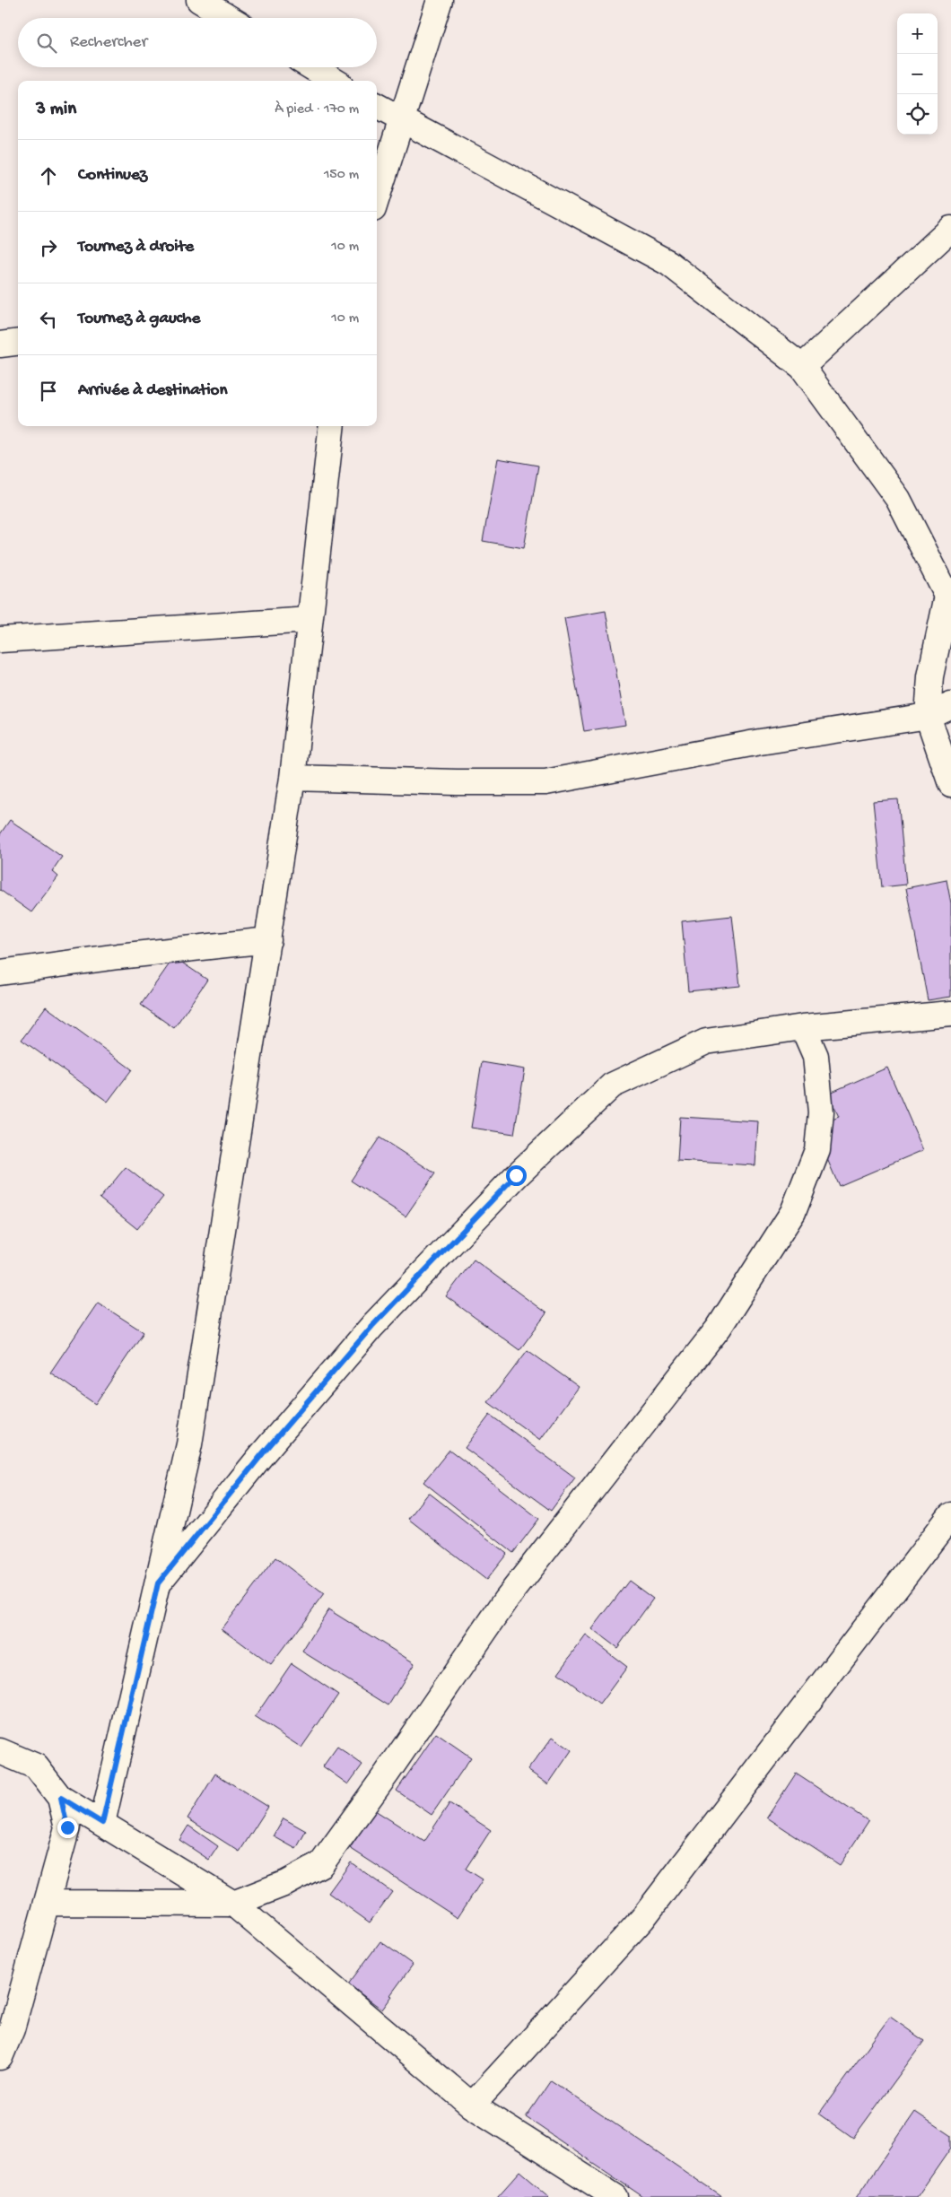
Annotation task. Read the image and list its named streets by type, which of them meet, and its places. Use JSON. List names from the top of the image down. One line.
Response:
{"page":{"map_buttons":["+","−"],"search":"Rechercher","heading":["3 min","À pied · 170 m"],"list":[["Continuez","150 m"],["Tournez à droite","10 m"],["Tournez à gauche","10 m"],"Arrivée à destination"]}}
